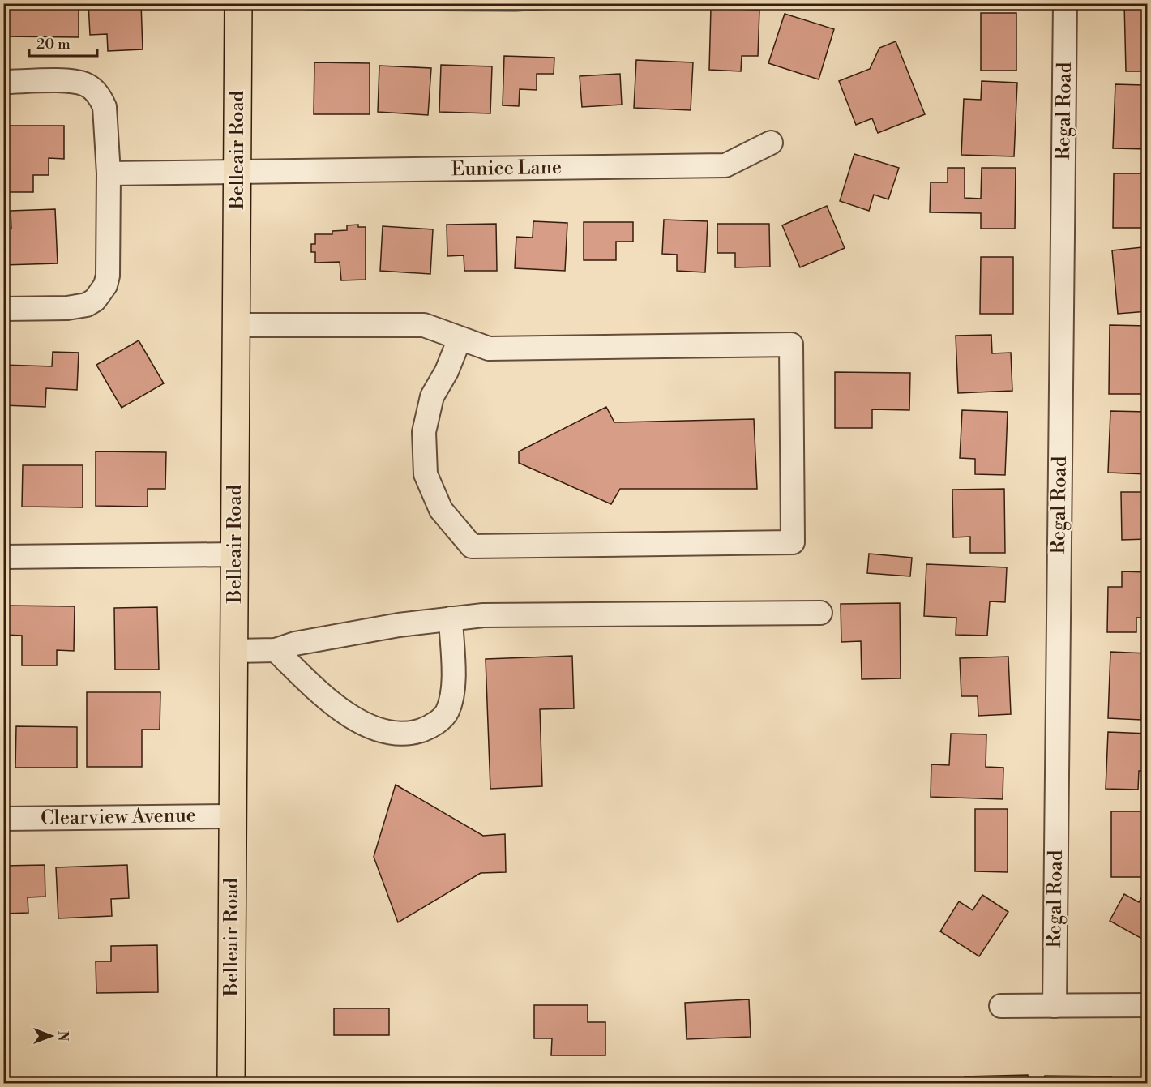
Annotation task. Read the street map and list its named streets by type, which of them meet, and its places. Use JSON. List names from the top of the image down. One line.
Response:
{"streets":{"main road":["Belleair Road"],"street":["Regal Road","Eunice Lane","Clearview Avenue"]},"crossings":[["Belleair Road","Eunice Lane"],["Belleair Road","Clearview Avenue"]],"scale_bar":"20 m","north":"right"}
